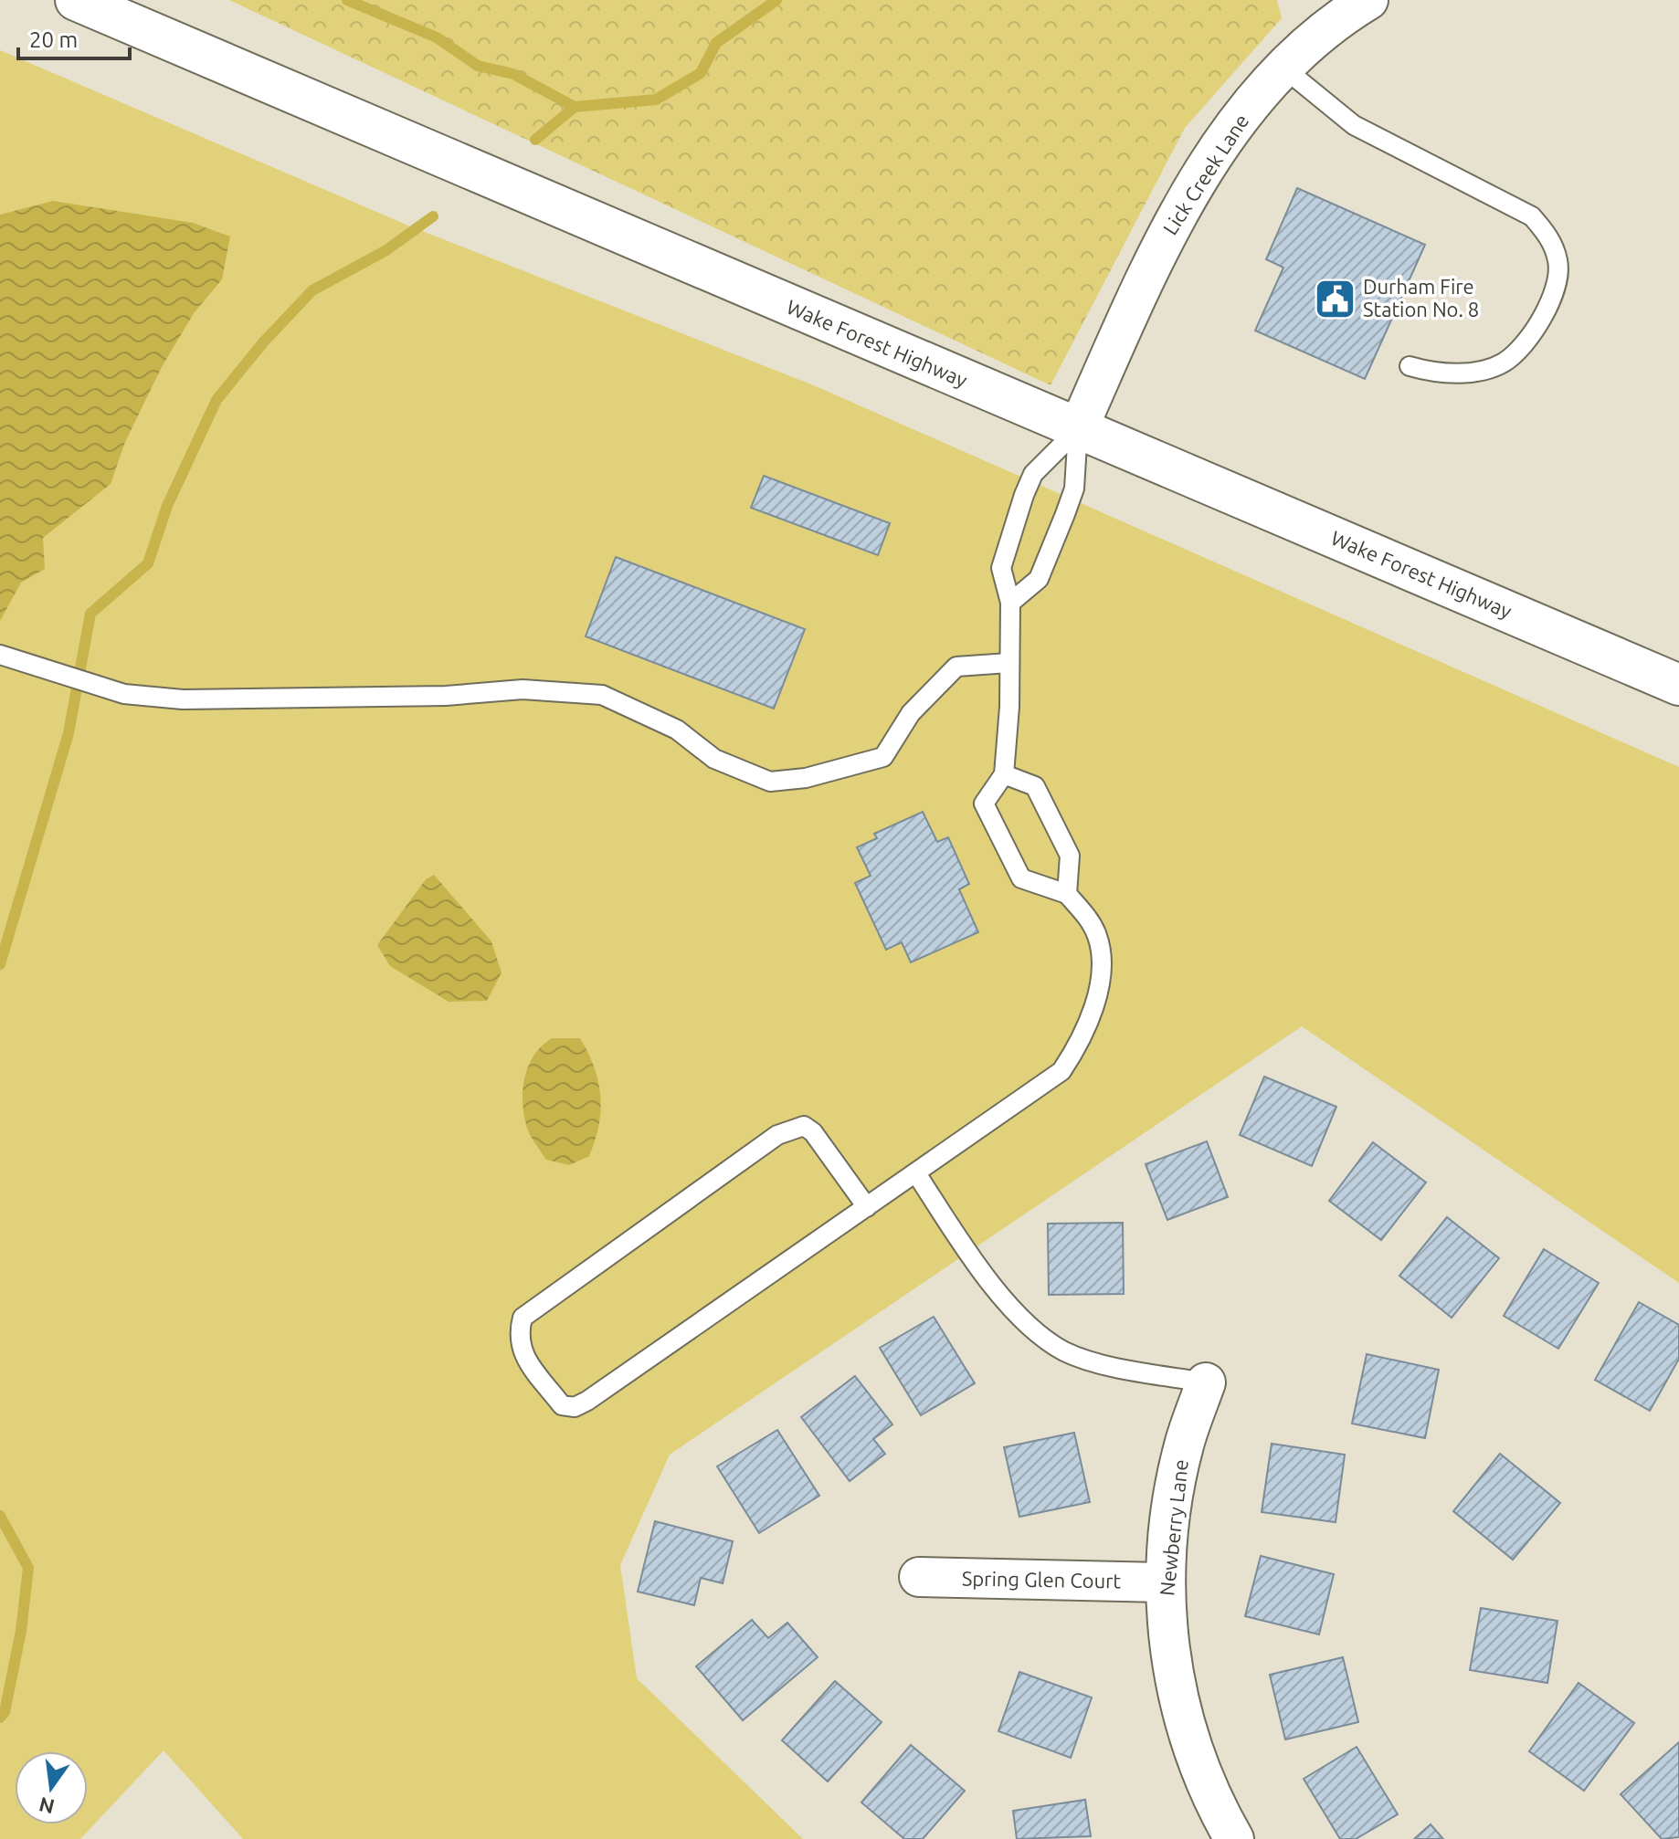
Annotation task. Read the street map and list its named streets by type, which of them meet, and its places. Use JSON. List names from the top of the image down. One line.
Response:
{"streets":{"highway":["Wake Forest Highway"],"street":["Lick Creek Lane","Newberry Lane","Spring Glen Court"]},"crossings":[["Lick Creek Lane","Wake Forest Highway"],["Newberry Lane","Spring Glen Court"]],"places":{"public building":["Durham Fire Station No. 8"]},"scale_bar":"20 m","north":"bottom"}
